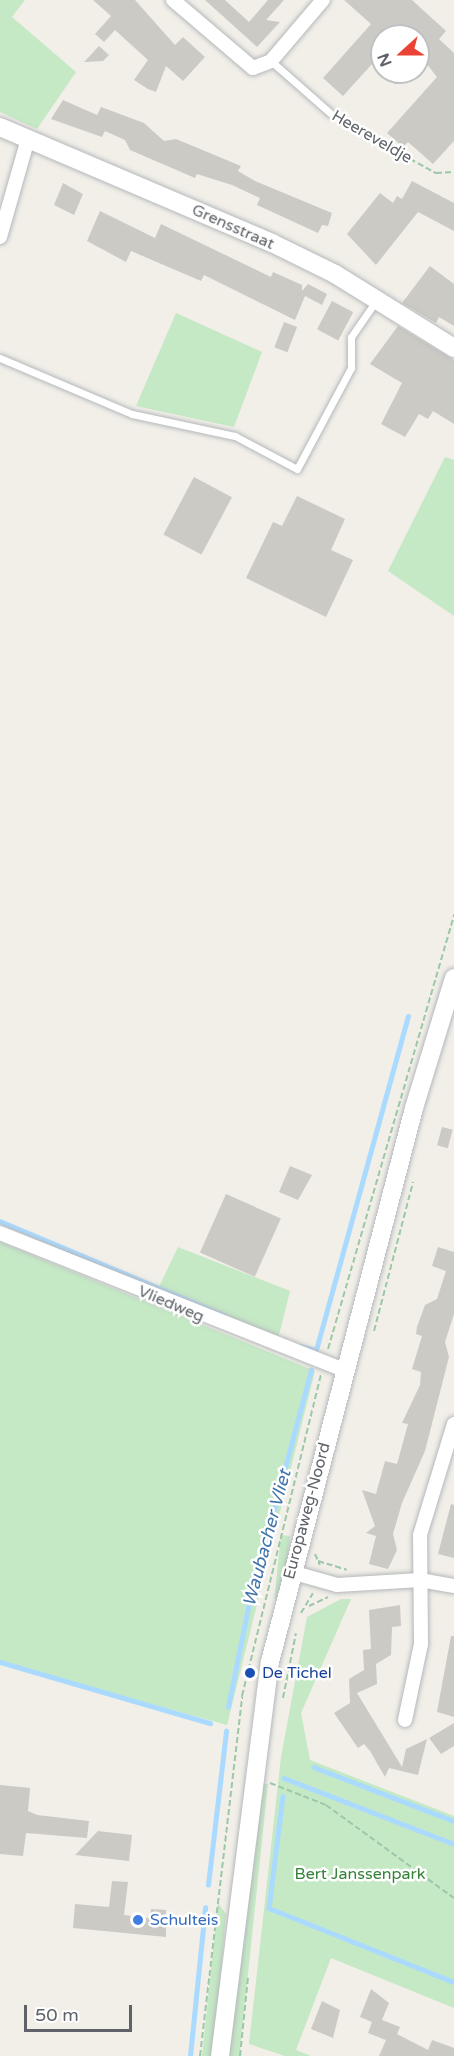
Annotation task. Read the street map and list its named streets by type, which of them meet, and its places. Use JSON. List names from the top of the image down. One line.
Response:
{"streets":{"street":["Grensstraat","Vliedweg","Europaweg-Noord"],"lane":["Heereveldje"]},"crossings":[["Vliedweg","Europaweg-Noord"]],"water":["Waubacher Vliet"],"parks":["Bert Janssenpark"],"places":["De Tichel","Schulteis"],"scale_bar":"50 m","north":"left"}
